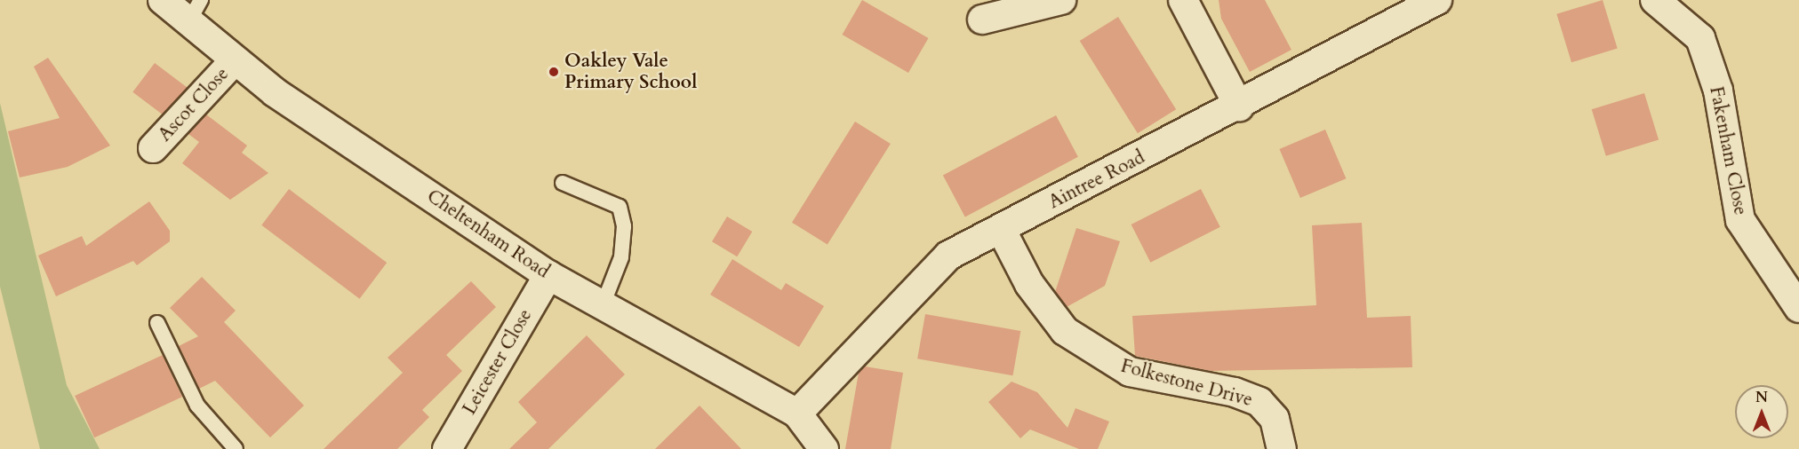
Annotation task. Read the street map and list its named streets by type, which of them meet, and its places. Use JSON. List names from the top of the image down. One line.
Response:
{"streets":{"street":["Ascot Close","Fakenham Close","Aintree Road","Cheltenham Road","Leicester Close","Folkestone Drive"]},"crossings":[["Ascot Close","Cheltenham Road"],["Aintree Road","Cheltenham Road"],["Aintree Road","Folkestone Drive"],["Cheltenham Road","Leicester Close"]],"places":["Oakley Vale Primary School"],"north":"top"}
